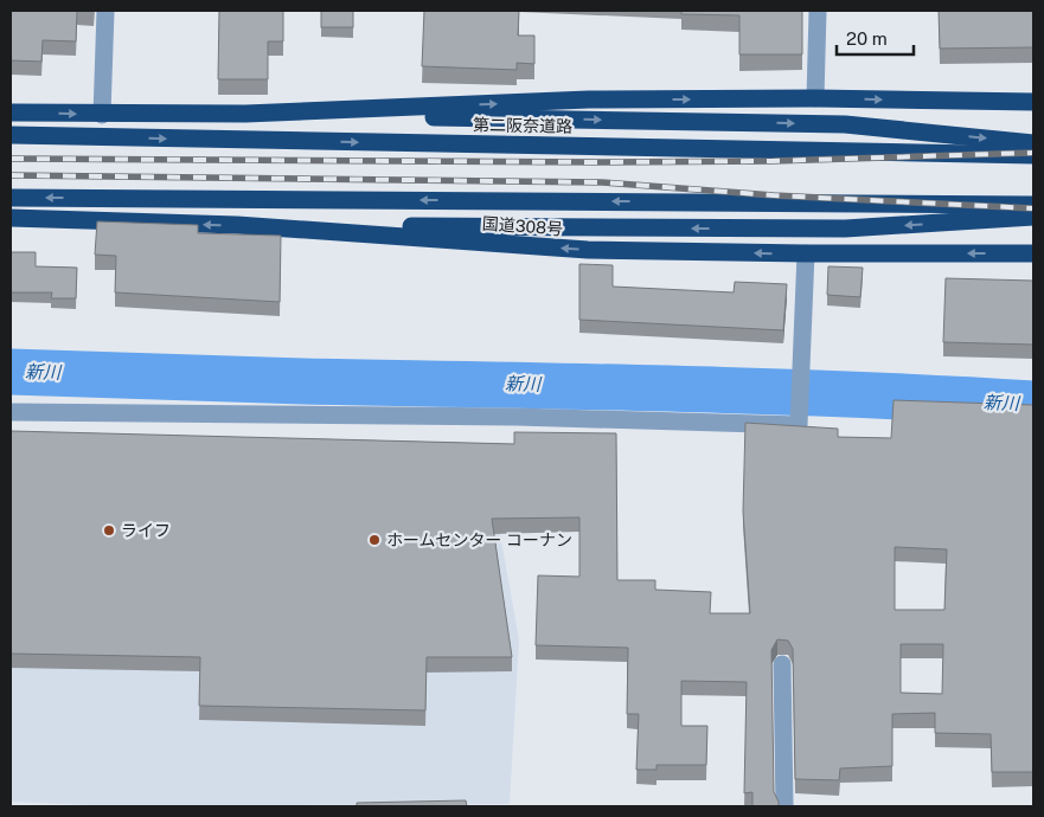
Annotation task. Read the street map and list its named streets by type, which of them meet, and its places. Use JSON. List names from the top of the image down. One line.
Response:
{"streets":{"highway":["第二阪奈道路","国道308号"]},"water":["新川"],"places":["ライフ","ホームセンター コーナン"],"scale_bar":"20 m"}
